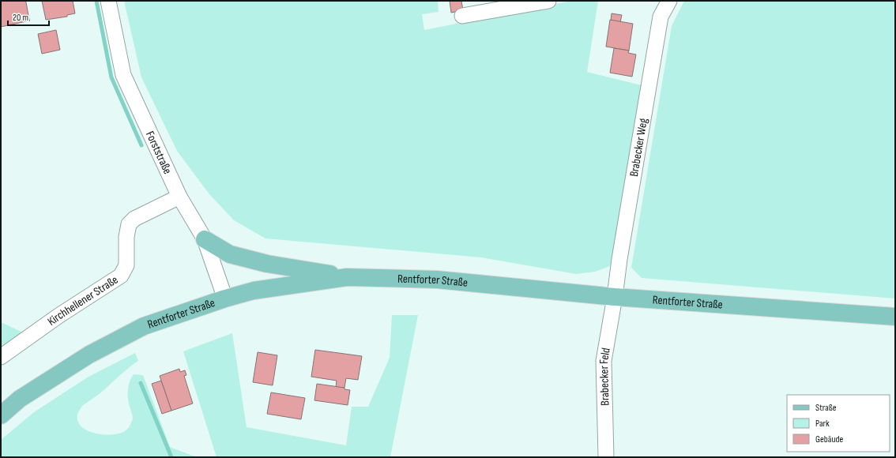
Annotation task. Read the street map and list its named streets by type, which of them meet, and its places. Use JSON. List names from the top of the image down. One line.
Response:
{"streets":{"main road":["Rentforter Straße"],"street":["Brabecker Weg","Forststraße","Kirchhellener Straße","Brabecker Feld"]},"crossings":[["Brabecker Weg","Rentforter Straße"],["Brabecker Weg","Brabecker Feld"],["Forststraße","Rentforter Straße"],["Forststraße","Kirchhellener Straße"],["Rentforter Straße","Brabecker Feld"]],"legend":["Straße","Park","Gebäude"],"scale_bar":"20 m"}
